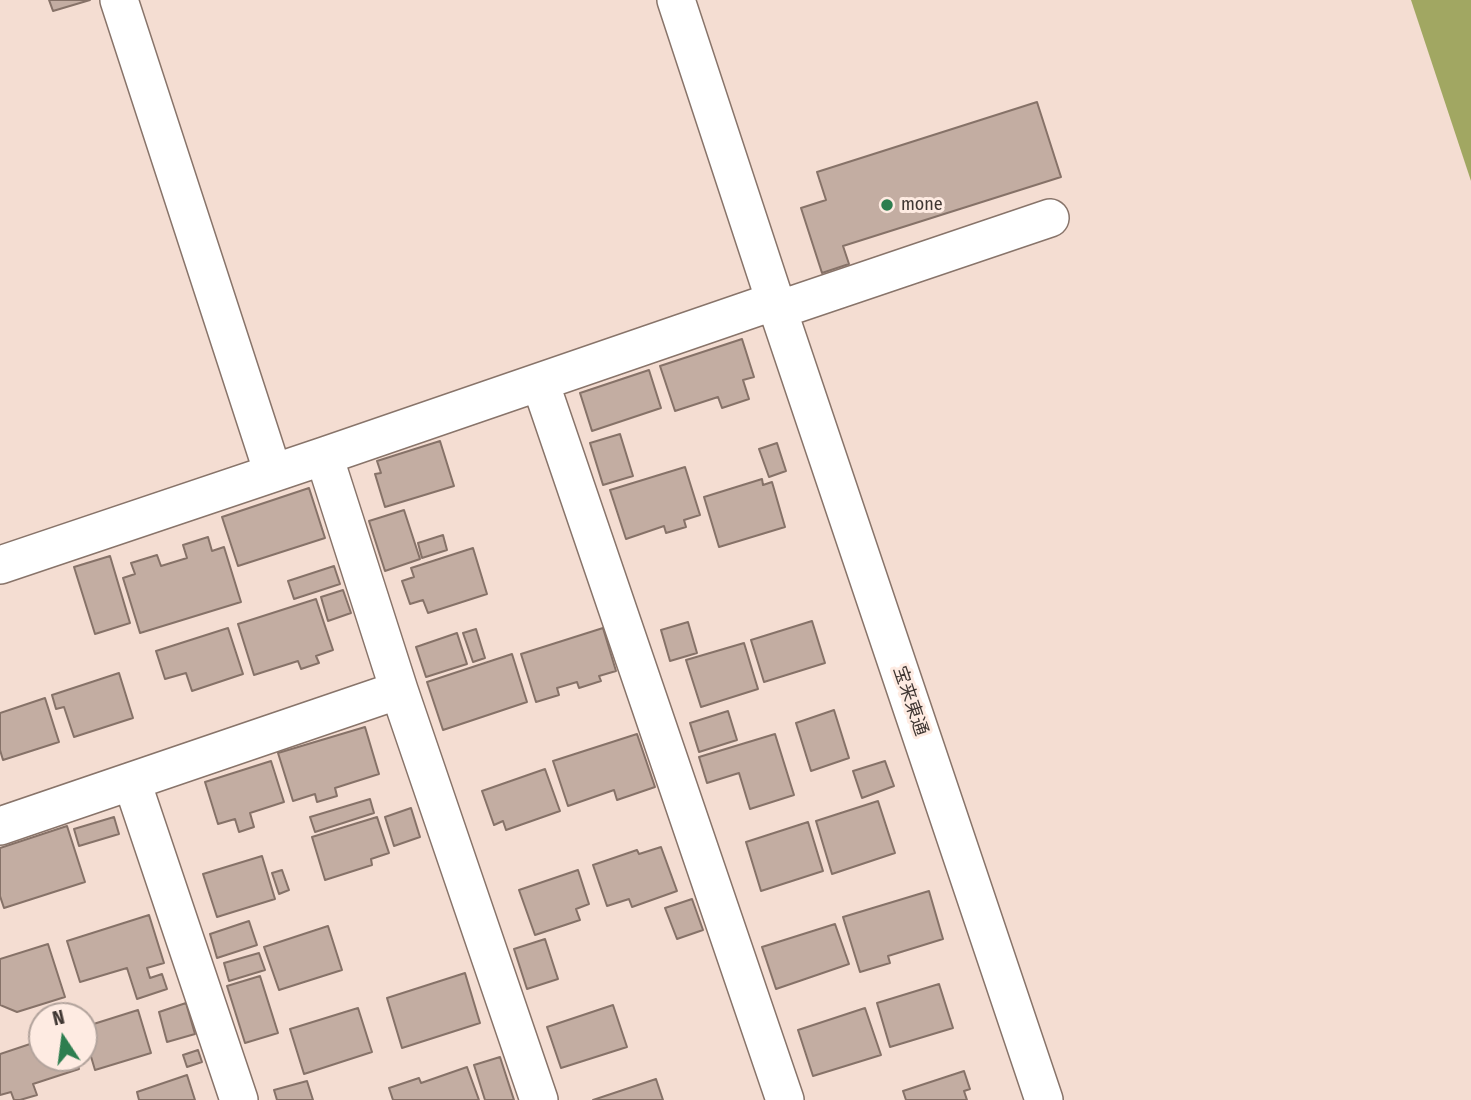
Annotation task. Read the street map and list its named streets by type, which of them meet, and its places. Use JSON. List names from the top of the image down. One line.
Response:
{"streets":{"street":["宝来東通"]},"places":["mone"],"north":"top"}
